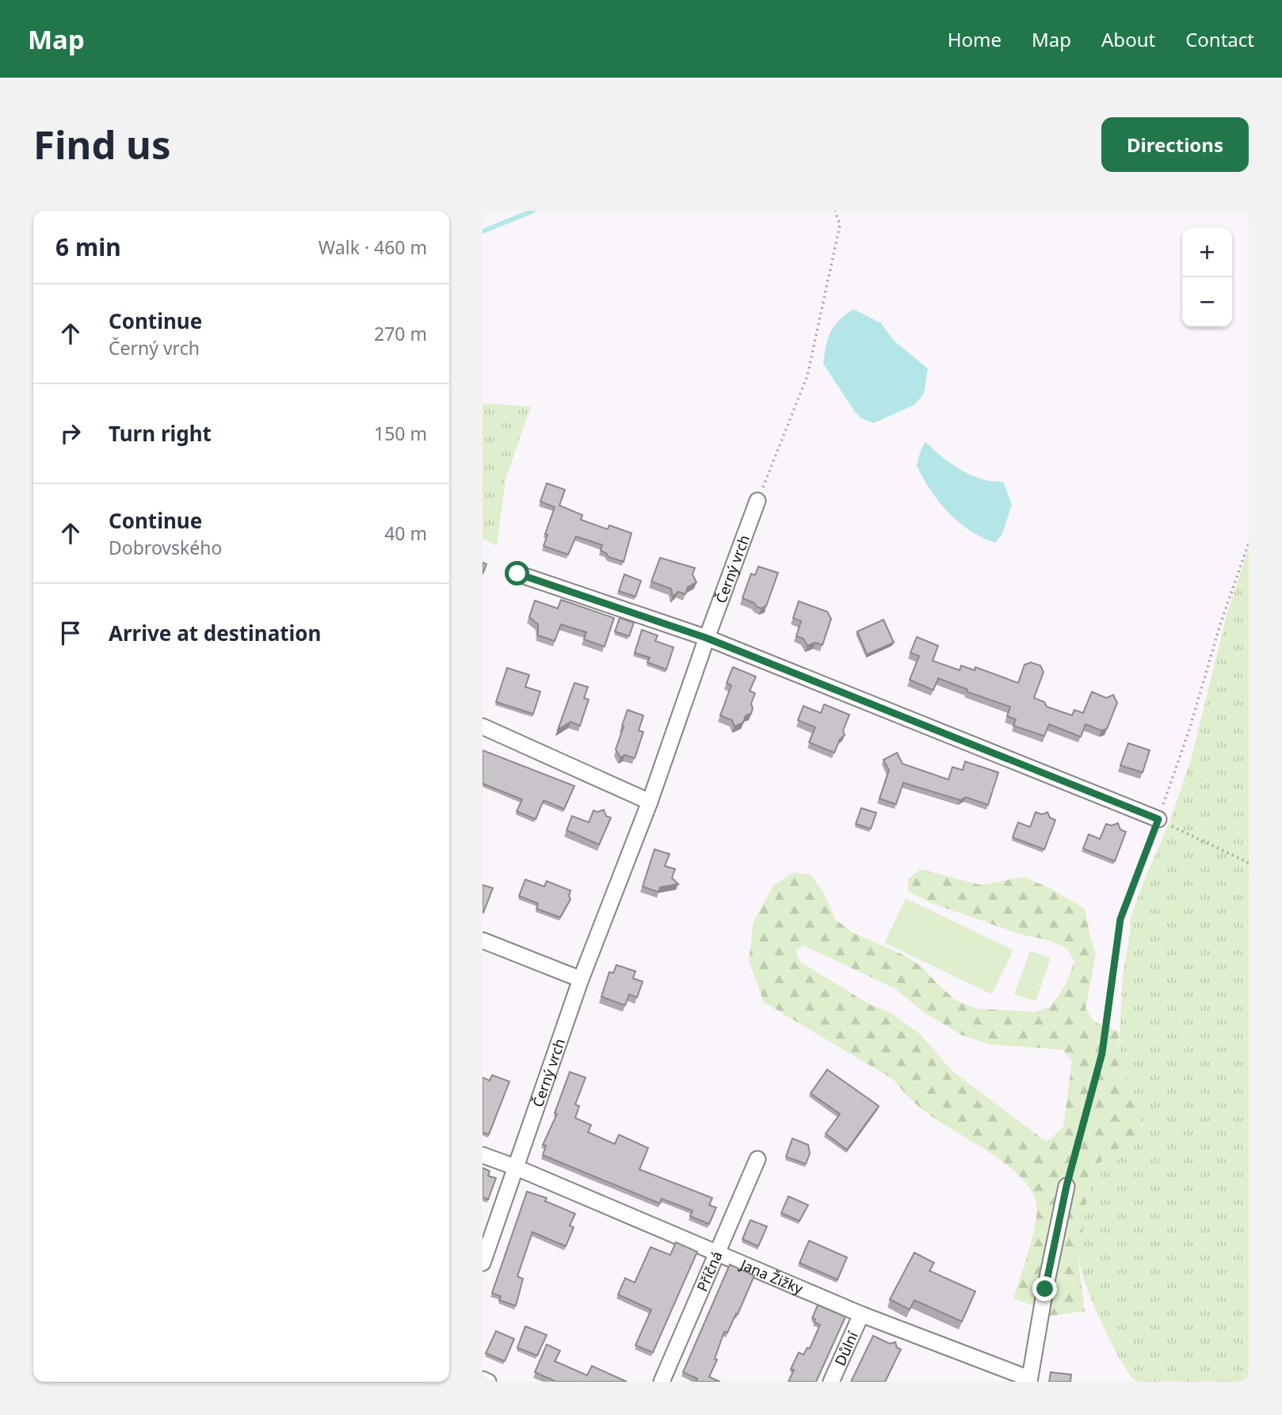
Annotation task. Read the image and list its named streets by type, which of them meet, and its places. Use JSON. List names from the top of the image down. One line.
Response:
{"streets":{"street":["Černý vrch","Příčná","Jana Žižky","Důlní"]},"crossings":[["Černý vrch","Jana Žižky"],["Příčná","Jana Žižky"],["Jana Žižky","Důlní"]],"page":{"header":"Map","nav":["Home","Map","About","Contact"],"buttons":"Directions","title":"Find us","heading":["6 min","Walk · 460 m"],"map_buttons":["+","−"],"list":[["Continue","Černý vrch","270 m"],["Turn right","150 m"],["Continue","Dobrovského","40 m"],"Arrive at destination"]}}
